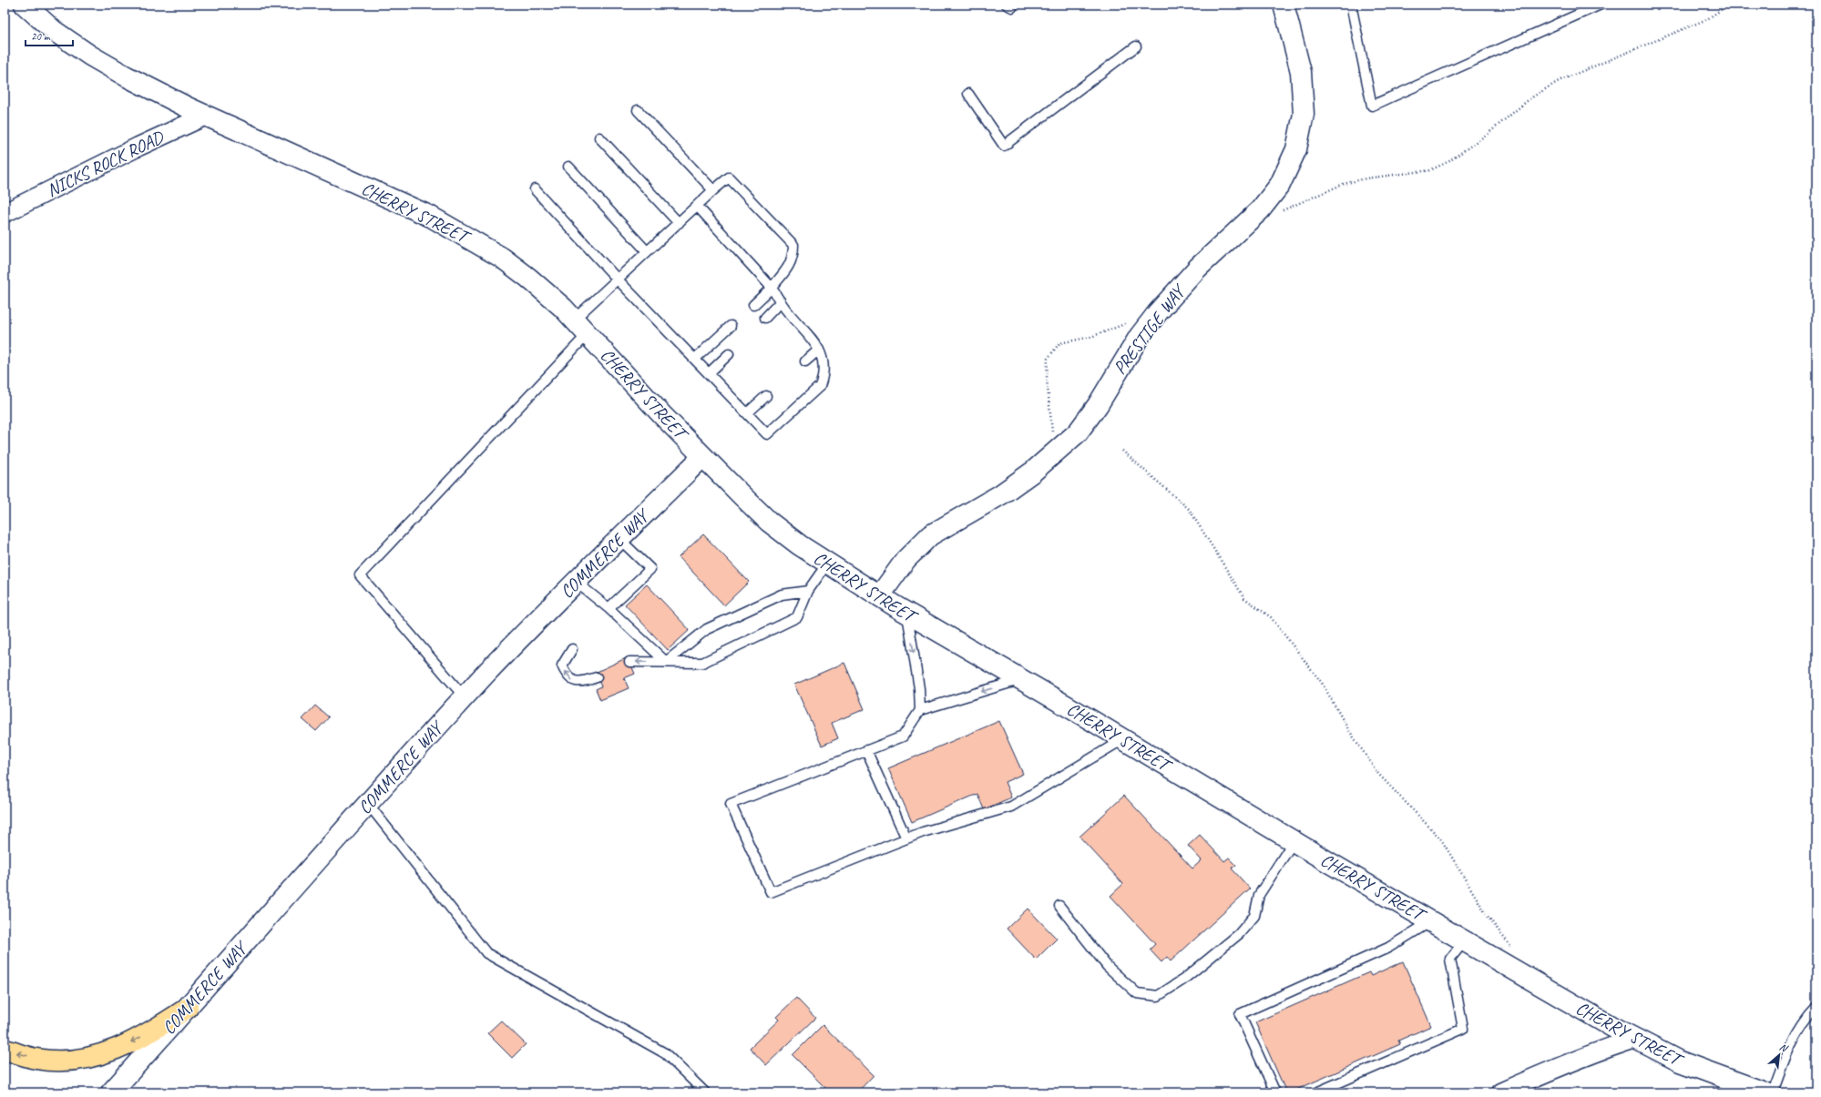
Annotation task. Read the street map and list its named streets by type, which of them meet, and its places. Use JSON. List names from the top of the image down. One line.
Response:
{"streets":{"main road":["CHERRY STREET","PRESTIGE WAY","COMMERCE WAY"],"street":["NICKS ROCK ROAD"]},"crossings":[["NICKS ROCK ROAD","CHERRY STREET"],["CHERRY STREET","PRESTIGE WAY"],["CHERRY STREET","COMMERCE WAY"]],"scale_bar":"20 m","north":"top right"}
